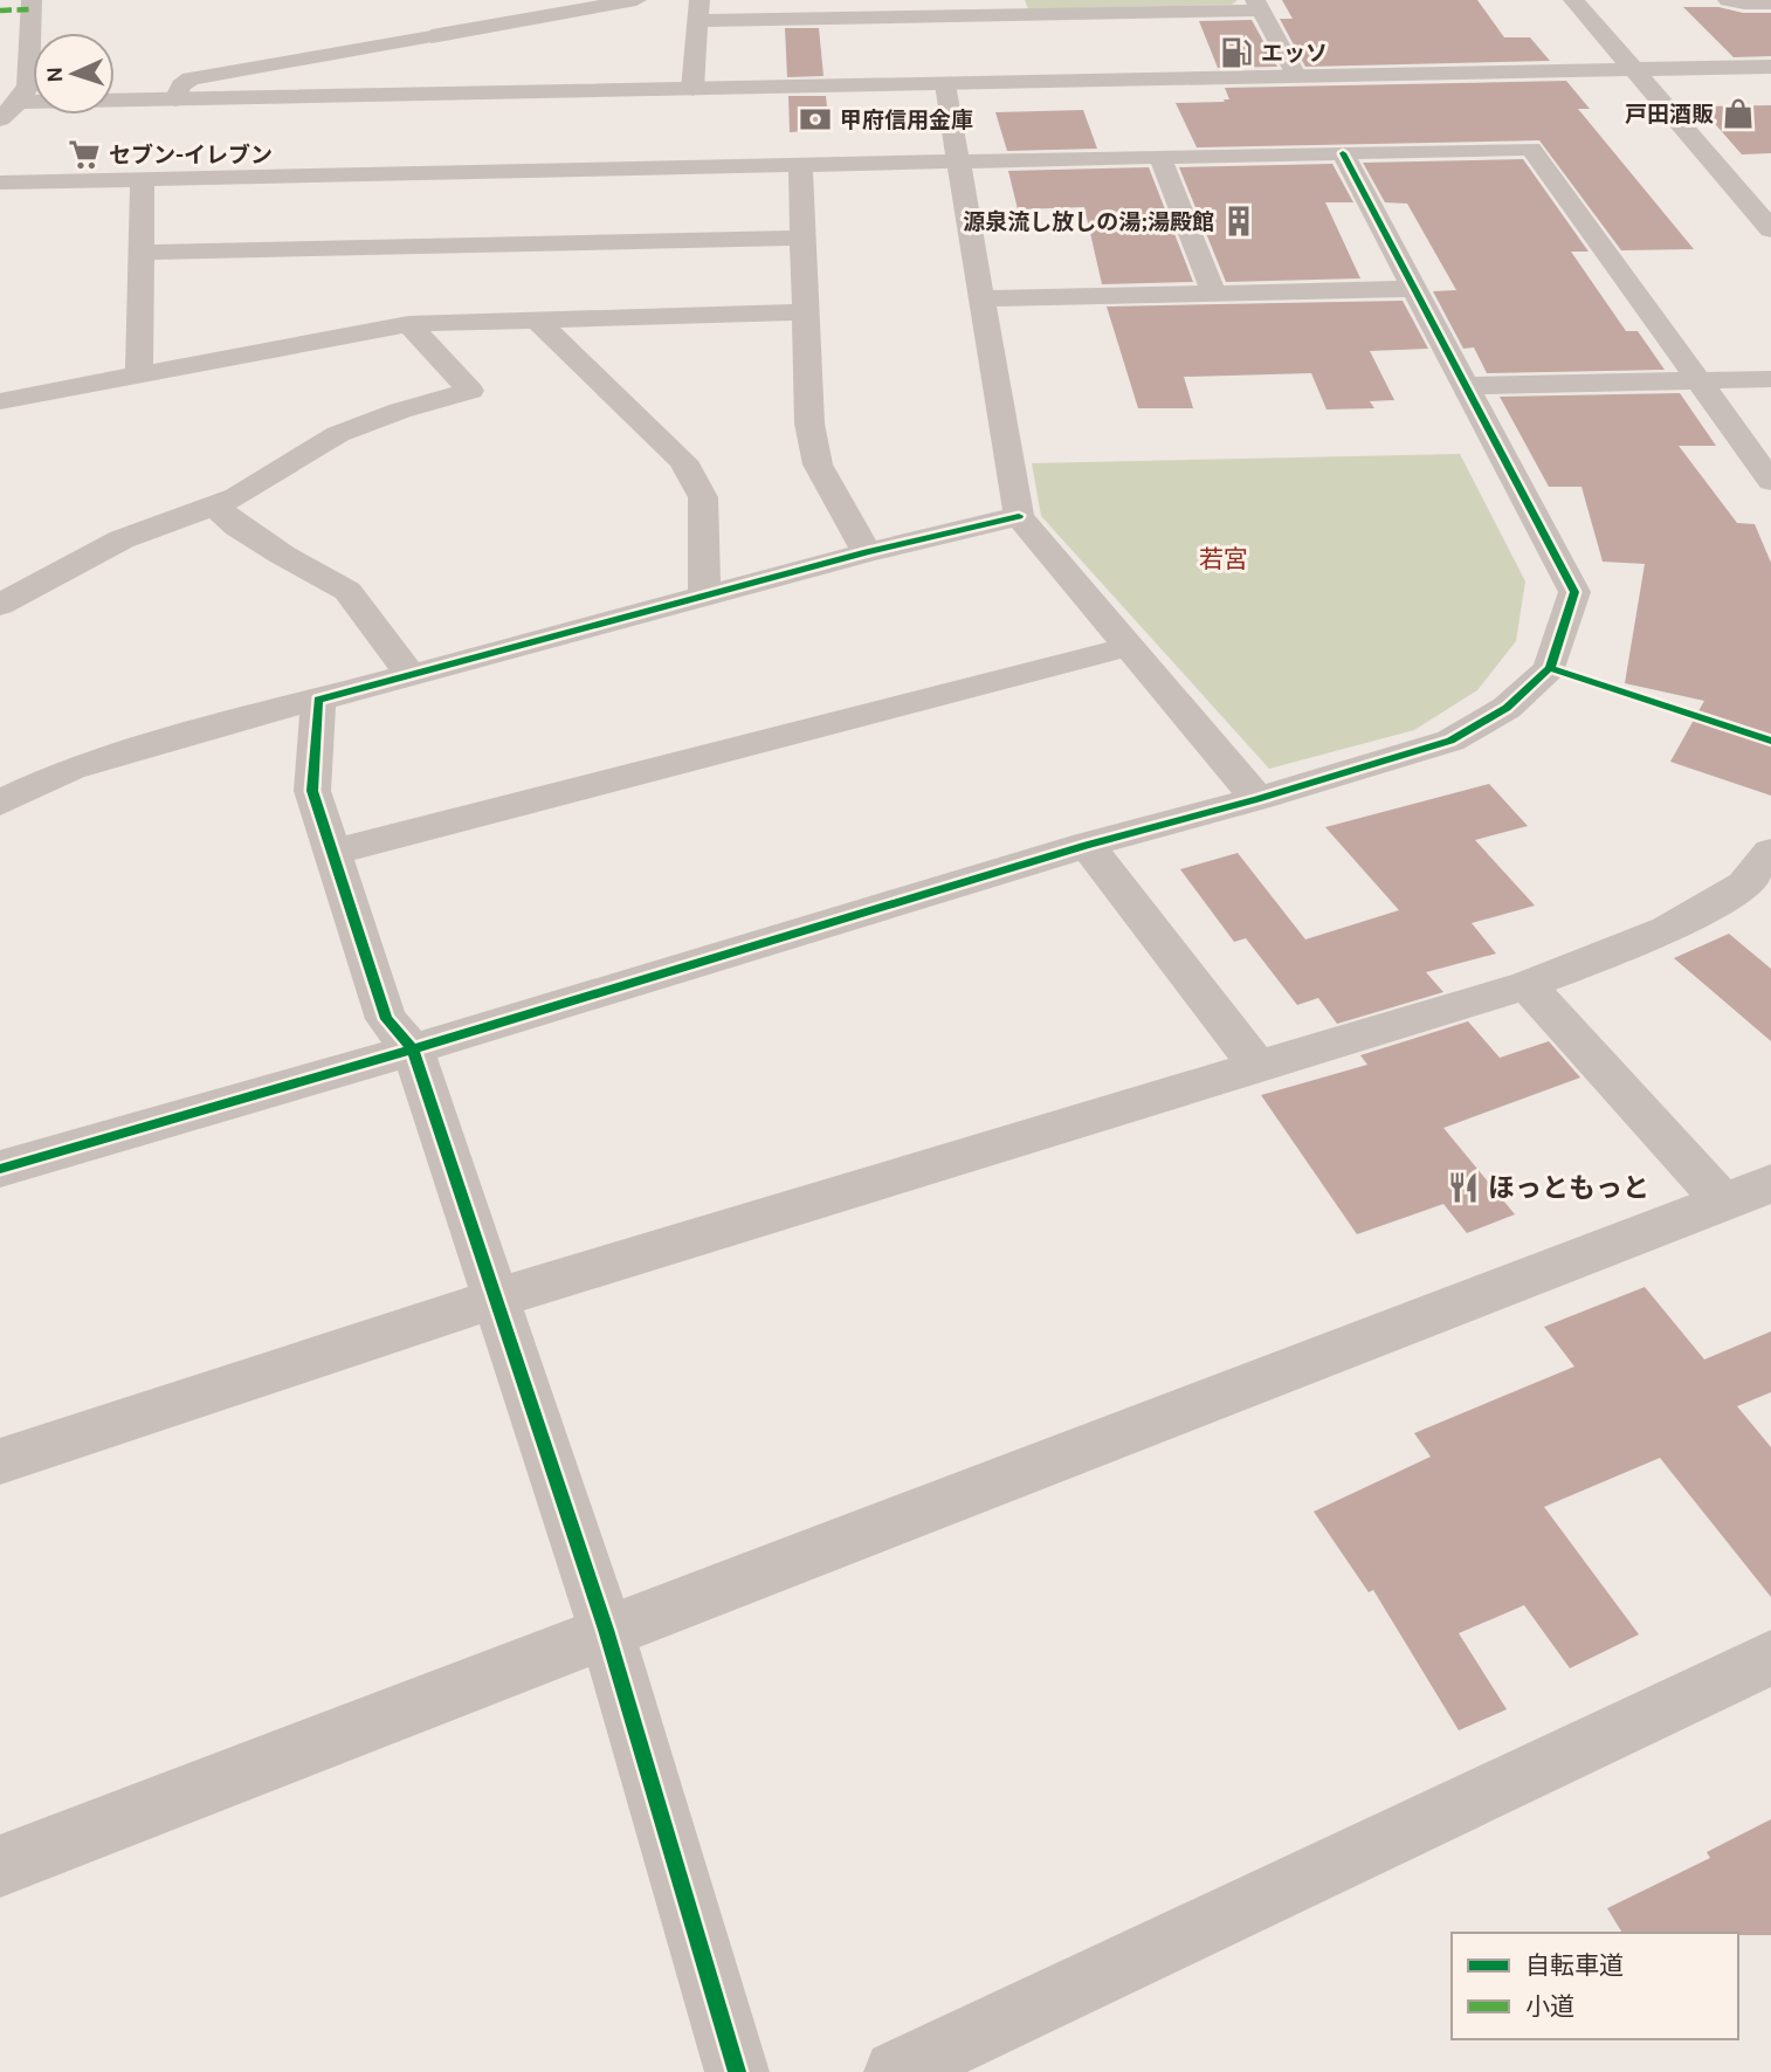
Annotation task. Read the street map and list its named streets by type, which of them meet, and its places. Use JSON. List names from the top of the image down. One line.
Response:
{"districts":["若宮"],"places":{"fuel station":["エッソ"],"shop":["戸田酒販"],"bank":["甲府信用金庫"],"supermarket":["セブン-イレブン"],"building":["源泉流し放しの湯;湯殿館"],"restaurant":["ほっともっと"]},"legend":["自転車道","小道"],"north":"left"}
